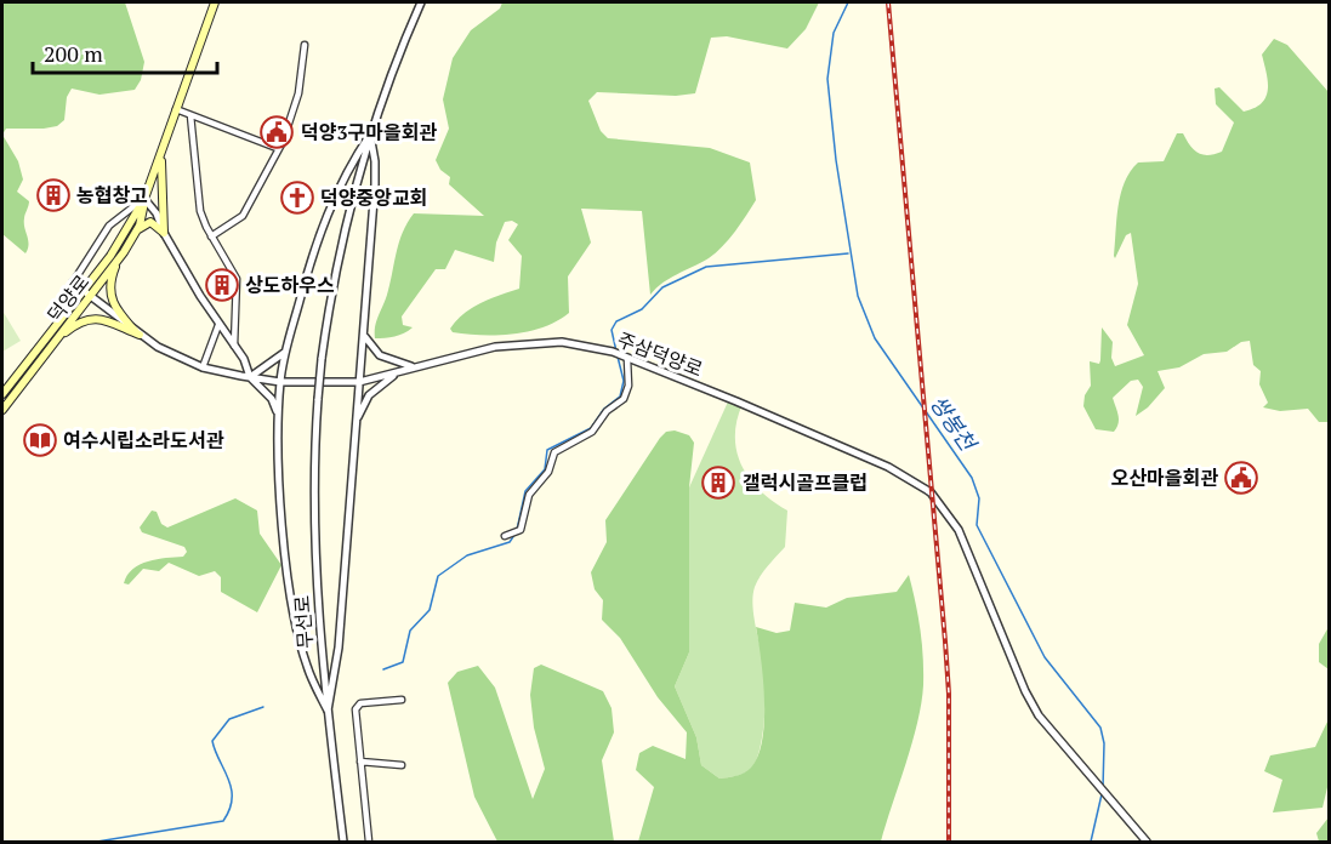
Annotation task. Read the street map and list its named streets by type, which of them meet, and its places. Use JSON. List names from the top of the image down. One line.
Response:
{"streets":{"main road":["덕양로"],"street":["주삼덕양로","무선로"]},"crossings":[["덕양로","주삼덕양로"]],"water":["쌍봉천"],"places":{"public building":["덕양3구마을회관","오산마을회관"],"building":["농협창고","상도하우스","갤럭시골프클럽"],"church":["덕양중앙교회"],"library":["여수시립소라도서관"]},"scale_bar":"200 m"}
